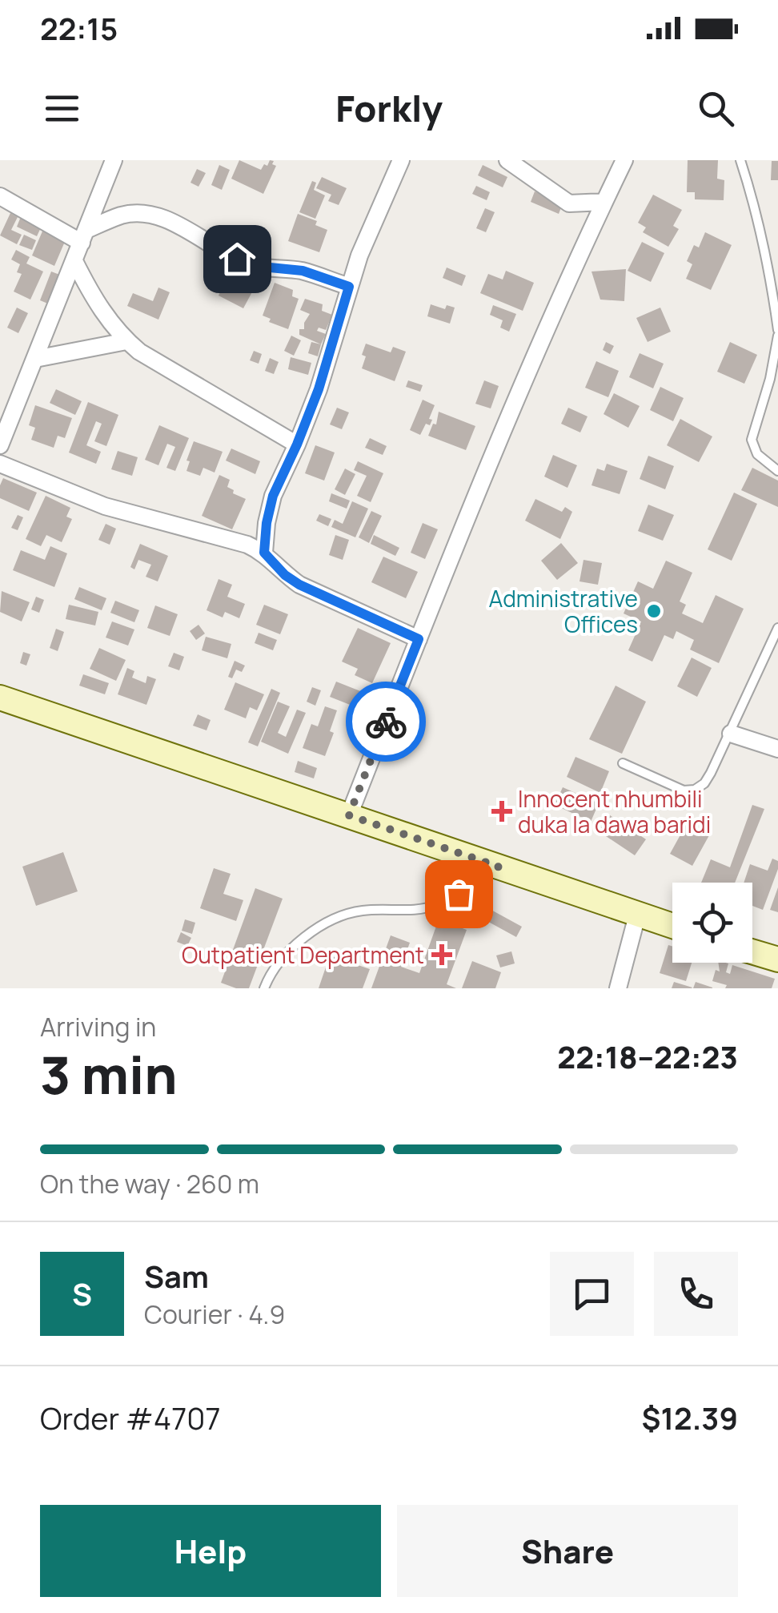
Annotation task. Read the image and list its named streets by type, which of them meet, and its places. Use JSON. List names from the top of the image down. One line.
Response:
{"places":{"other":["Administrative Offices"],"health":["Innocent nhumbili duka la dawa baridi","Outpatient Department"]},"page":{"status":"22:15","header":"Forkly","heading":["3 min","Arriving in","22:18–22:23"],"panel":["Sam","Courier · 4.9","Order #4707","$12.39"],"bar":"On the way · 260 m","round":"S","buttons":["Help","Share"]}}
